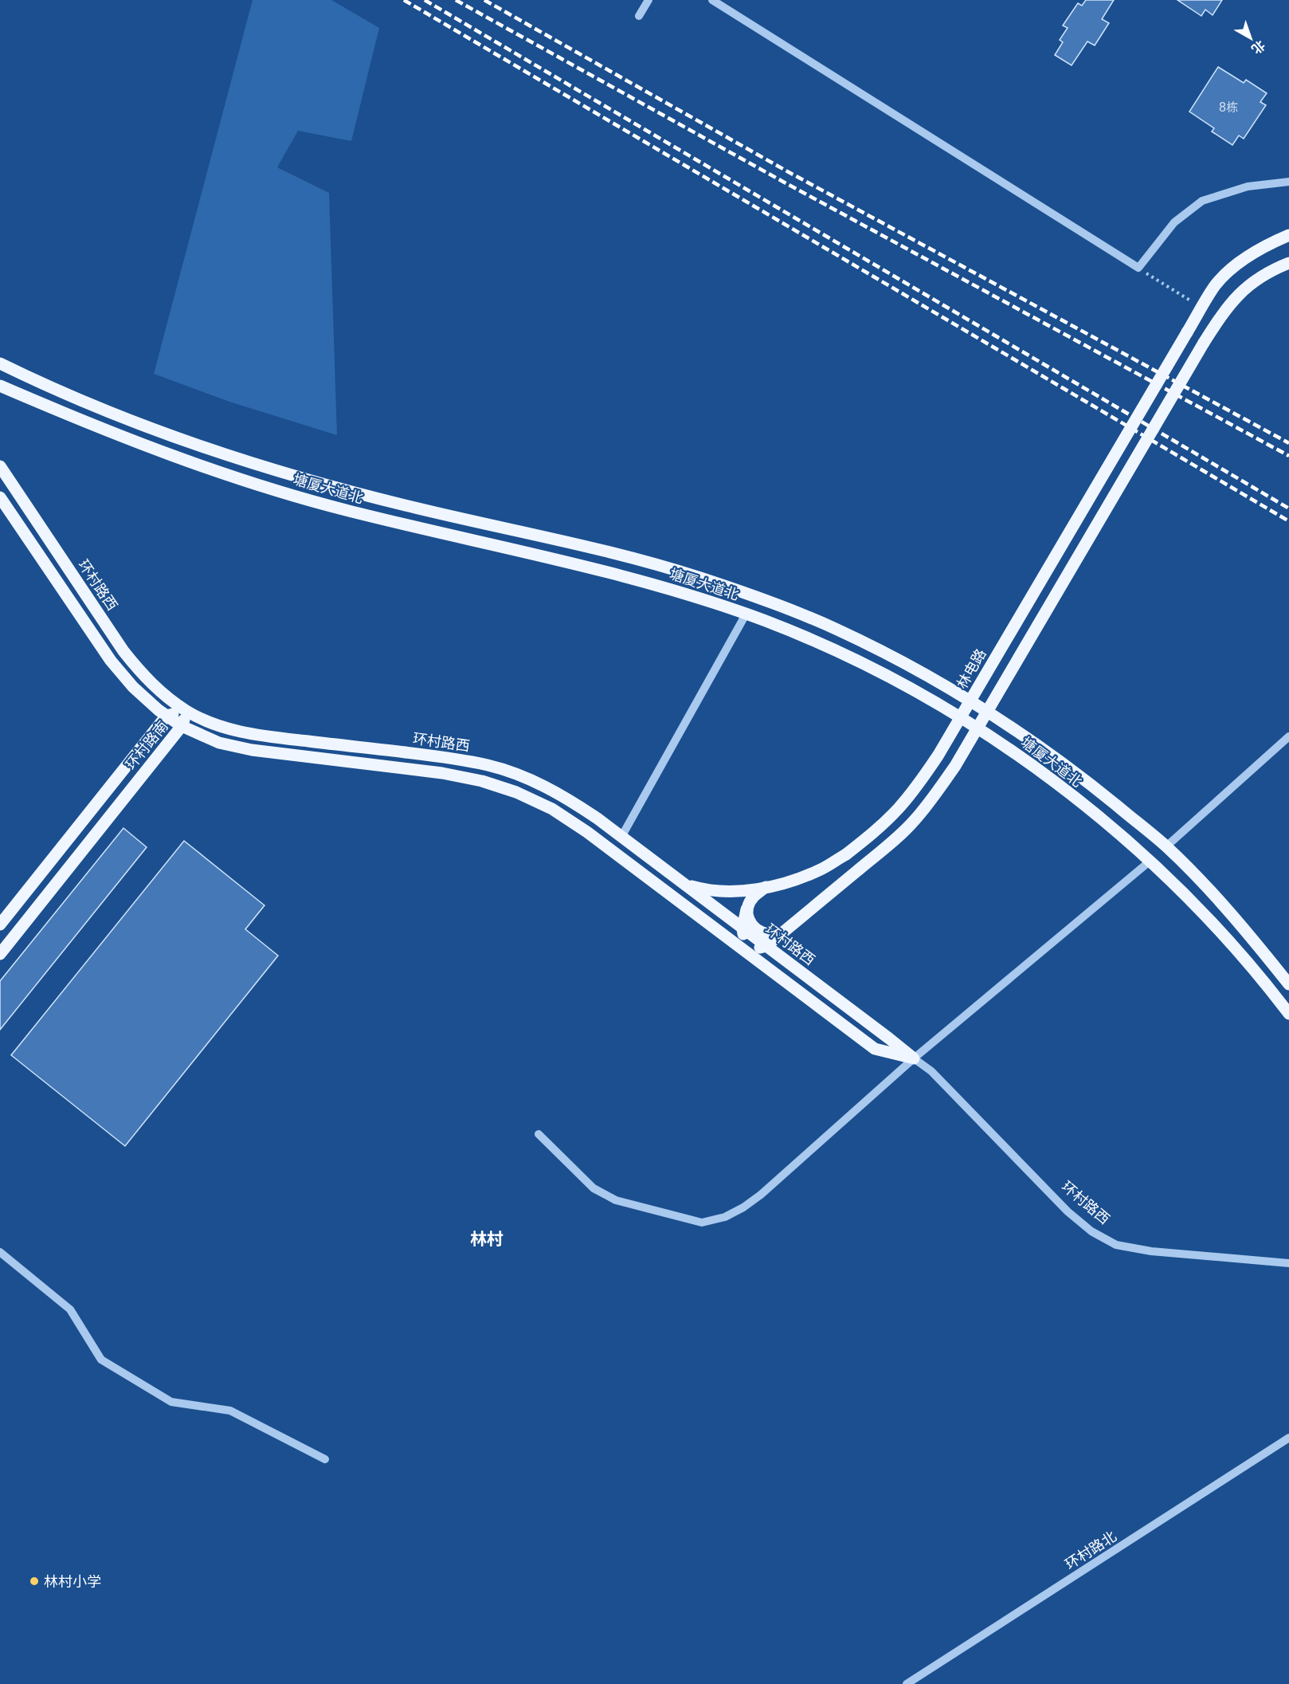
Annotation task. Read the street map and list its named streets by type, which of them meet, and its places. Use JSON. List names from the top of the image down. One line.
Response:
{"streets":{"main road":["塘厦大道北","环村路西","林电路","环村路南"],"street":["环村路北"]},"crossings":[["环村路西","林电路"],["环村路西","环村路南"]],"districts":["林村"],"places":["林村小学"],"house_numbers":["8栋"],"north":"bottom right"}
